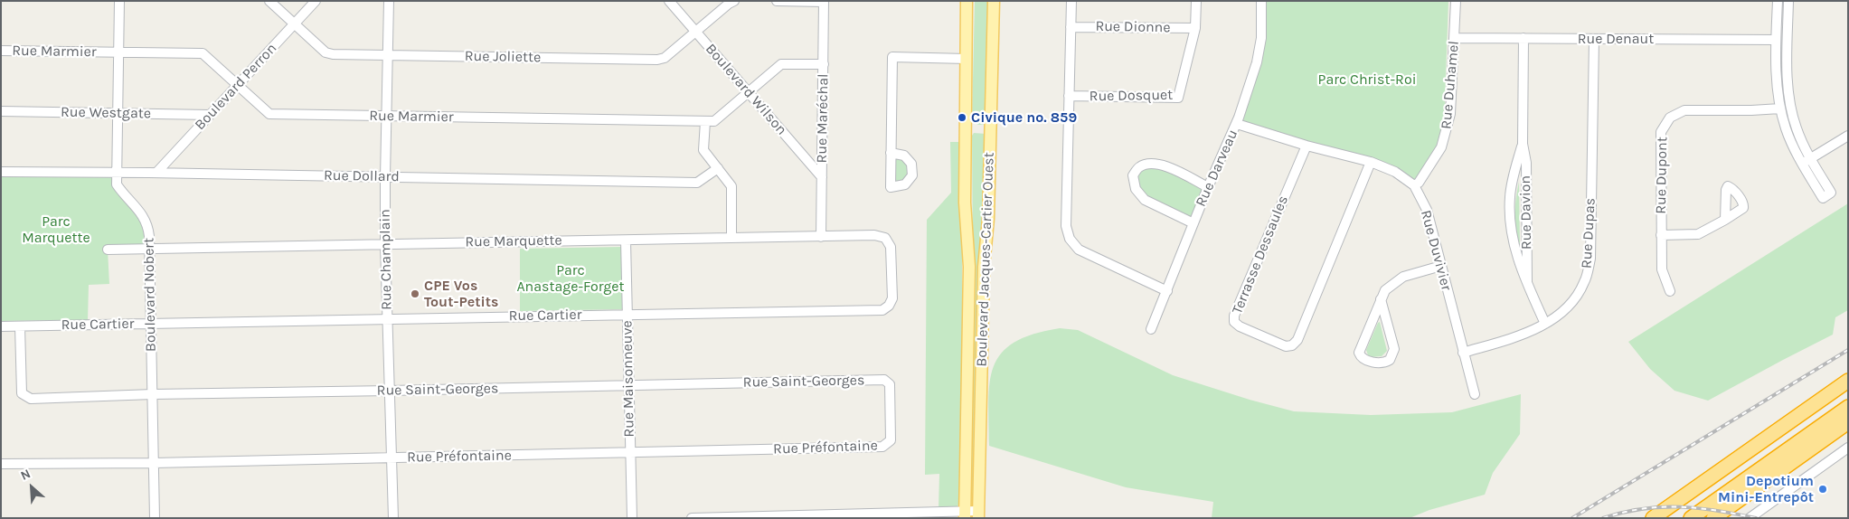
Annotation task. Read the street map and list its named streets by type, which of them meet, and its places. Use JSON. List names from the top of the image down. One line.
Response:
{"streets":{"main road":["Boulevard Jacques-Cartier Ouest"],"street":["Rue Dionne","Rue Denaut","Rue Marmier","Rue Joliette","Rue Duhamel","Boulevard Perron","Boulevard Wilson","Rue Dosquet","Rue Westgate","Rue Maréchal","Rue Darveau","Rue Dupont","Rue Dollard","Rue Davion","Rue Dupas","Rue Marquette","Rue Duvivier","Terrasse Dessaules","Rue Champlain","Boulevard Nobert","Rue Cartier","Rue Maisonneuve","Rue Saint-Georges","Rue Préfontaine"]},"crossings":[["Rue Dionne","Rue Dosquet"],["Rue Denaut","Rue Duhamel"],["Rue Denaut","Rue Davion"],["Rue Denaut","Rue Dupas"],["Rue Marmier","Boulevard Perron"],["Rue Marmier","Boulevard Wilson"],["Rue Marmier","Rue Maréchal"],["Rue Marmier","Rue Champlain"],["Rue Marmier","Boulevard Nobert"],["Rue Joliette","Boulevard Perron"],["Rue Joliette","Boulevard Wilson"],["Rue Joliette","Rue Champlain"],["Rue Duhamel","Rue Duvivier"],["Boulevard Perron","Rue Westgate"],["Boulevard Perron","Rue Dollard"],["Boulevard Wilson","Rue Maréchal"],["Rue Westgate","Boulevard Nobert"],["Rue Maréchal","Rue Marquette"],["Rue Darveau","Rue Duvivier"],["Rue Dollard","Rue Champlain"],["Rue Dollard","Boulevard Nobert"],["Rue Davion","Rue Dupas"],["Rue Dupas","Rue Duvivier"],["Rue Marquette","Rue Champlain"],["Rue Marquette","Boulevard Nobert"],["Rue Marquette","Rue Cartier"],["Rue Marquette","Rue Maisonneuve"],["Rue Duvivier","Terrasse Dessaules"],["Rue Champlain","Rue Cartier"],["Rue Champlain","Rue Saint-Georges"],["Rue Champlain","Rue Préfontaine"],["Boulevard Nobert","Rue Cartier"],["Boulevard Nobert","Rue Saint-Georges"],["Boulevard Nobert","Rue Préfontaine"],["Rue Cartier","Rue Maisonneuve"],["Rue Cartier","Rue Saint-Georges"],["Rue Maisonneuve","Rue Saint-Georges"],["Rue Maisonneuve","Rue Préfontaine"],["Rue Saint-Georges","Rue Préfontaine"]],"parks":["Parc Christ-Roi","Parc Marquette","Parc Anastage-Forget"],"places":["Civique no. 859","CPE Vos Tout-Petits","Depotium Mini-Entrepôt"],"north":"top left"}
